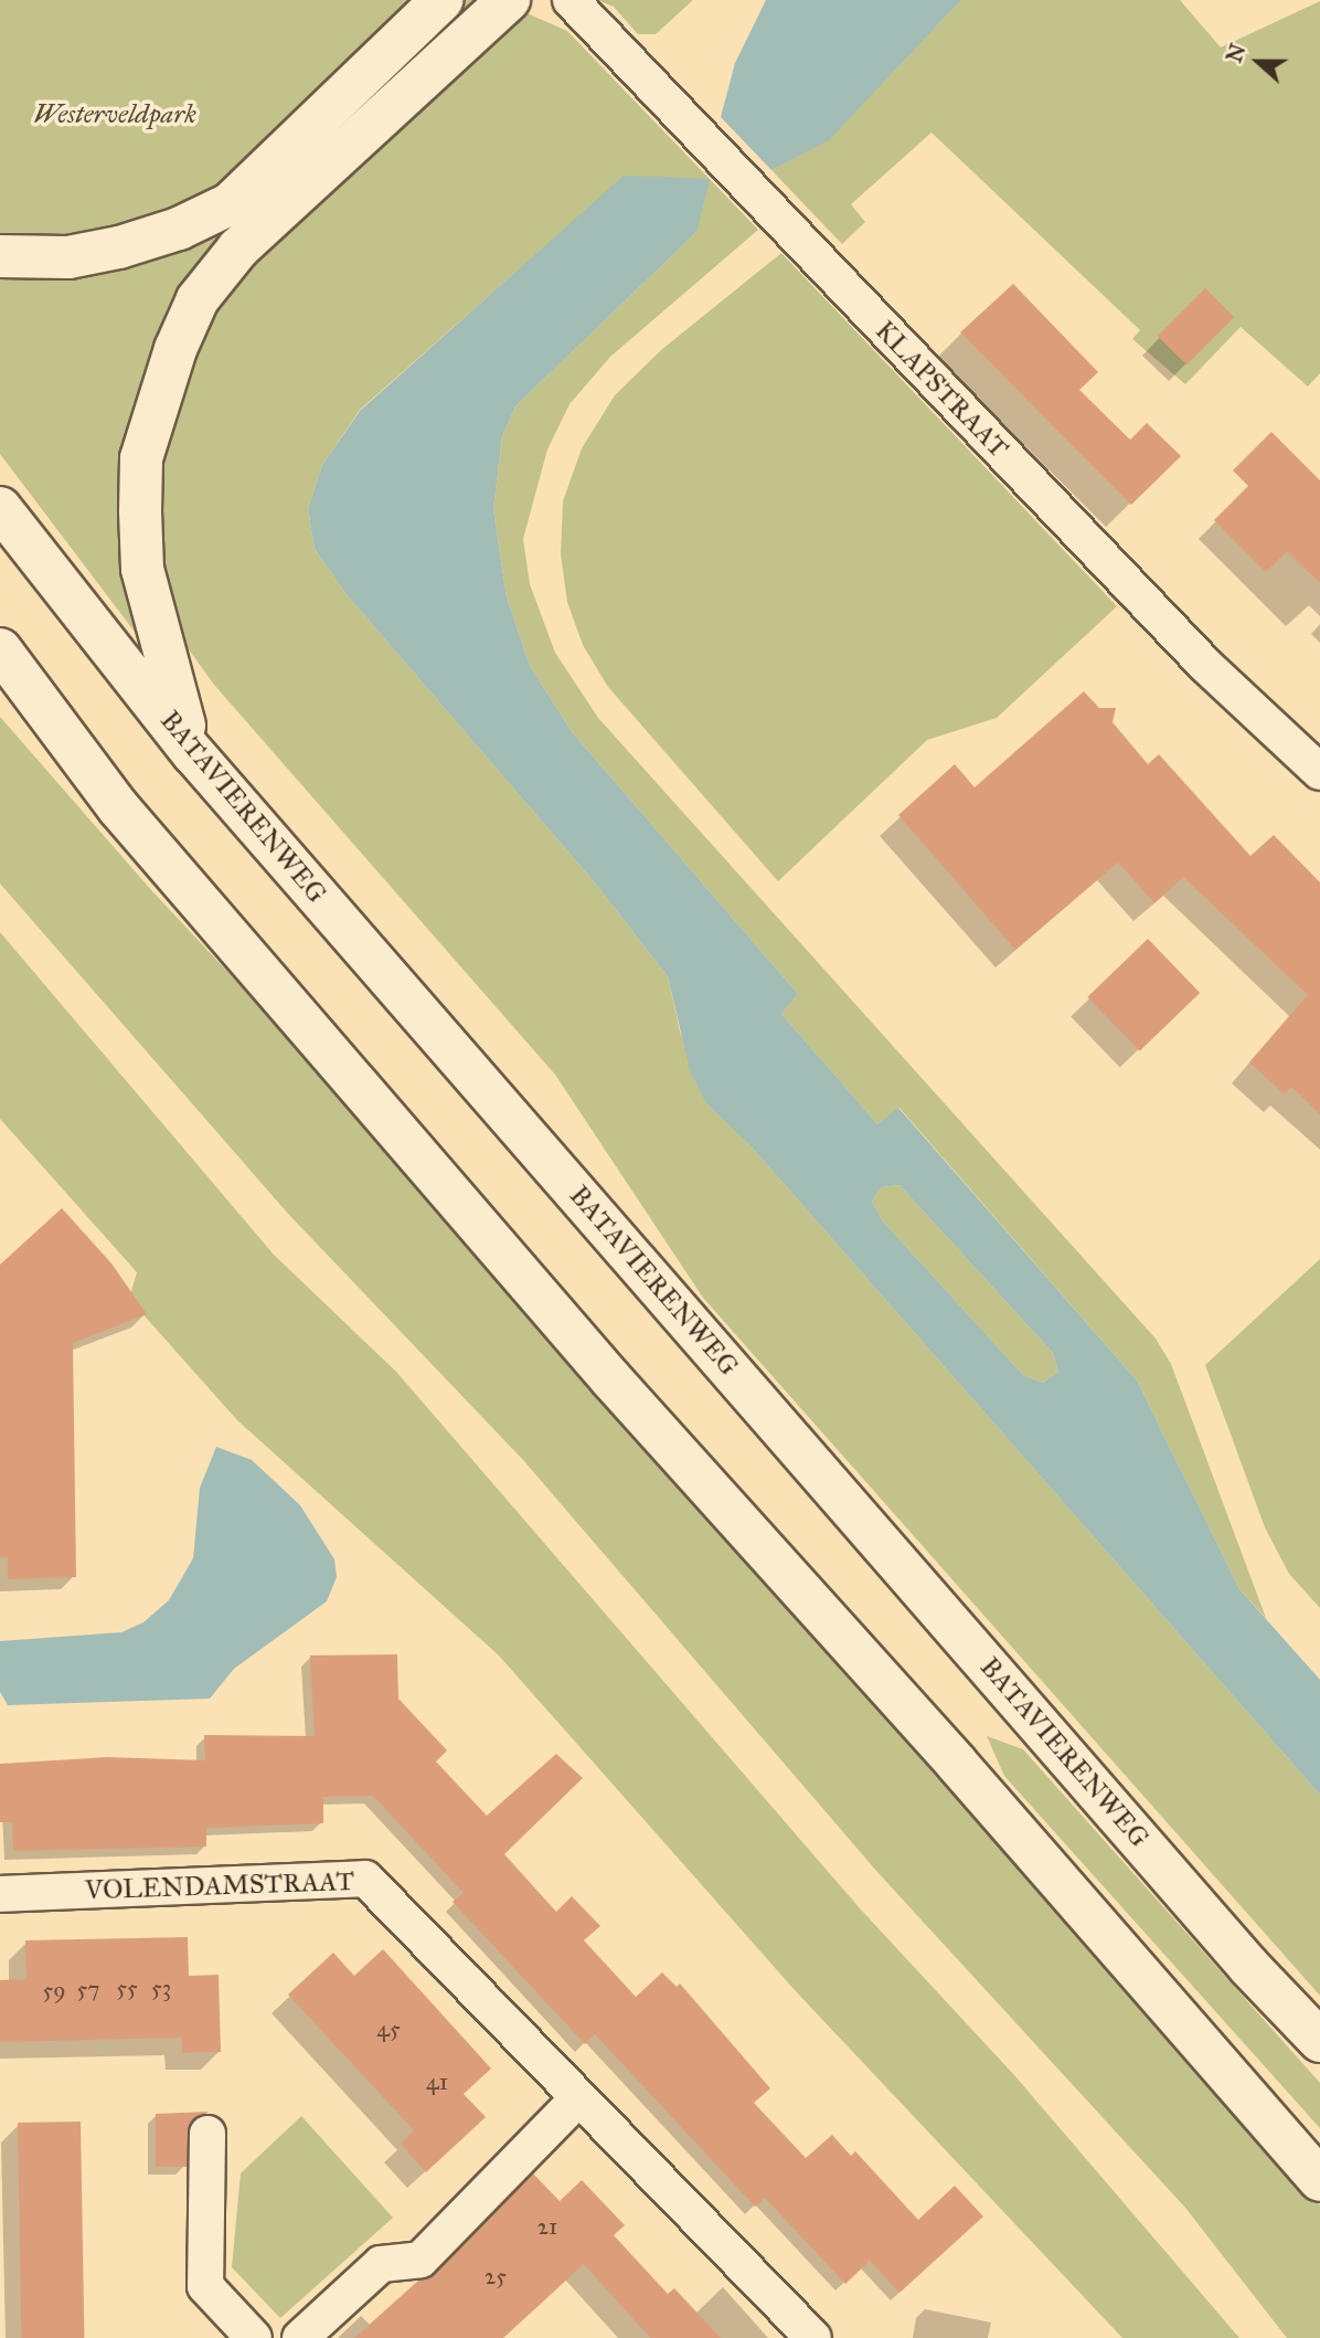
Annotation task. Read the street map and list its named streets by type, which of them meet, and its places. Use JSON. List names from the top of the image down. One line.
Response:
{"streets":{"main road":["BATAVIERENWEG"],"street":["KLAPSTRAAT","VOLENDAMSTRAAT"]},"parks":["Westerveldpark"],"house_numbers":["55","53","57","59","45","41","21","25"],"north":"left"}
